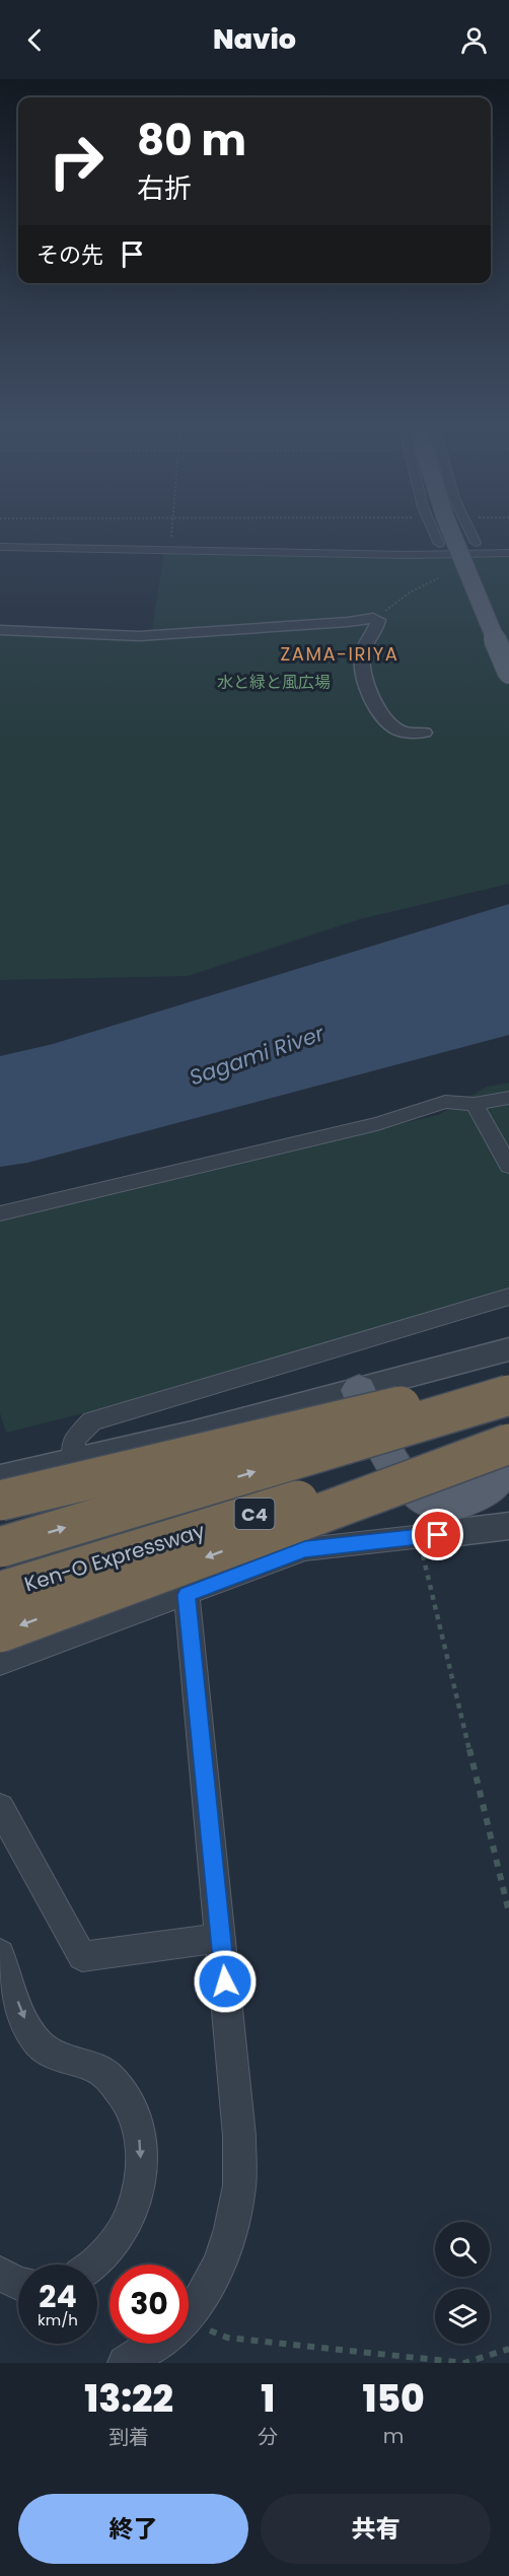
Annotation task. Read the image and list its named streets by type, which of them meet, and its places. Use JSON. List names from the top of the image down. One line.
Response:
{"streets":{"highway":["C4","Ken-O Expressway"]},"districts":["ZAMA-IRIYA"],"water":["Sagami River"],"parks":["水と緑と風広場"],"page":{"header":"Navio","turn":["80 m","右折"],"then":"その先","speed":"24 km/h","limit":"30","eta":["13:22","到着","1","分","150","m"],"buttons":["終了","共有"]}}
